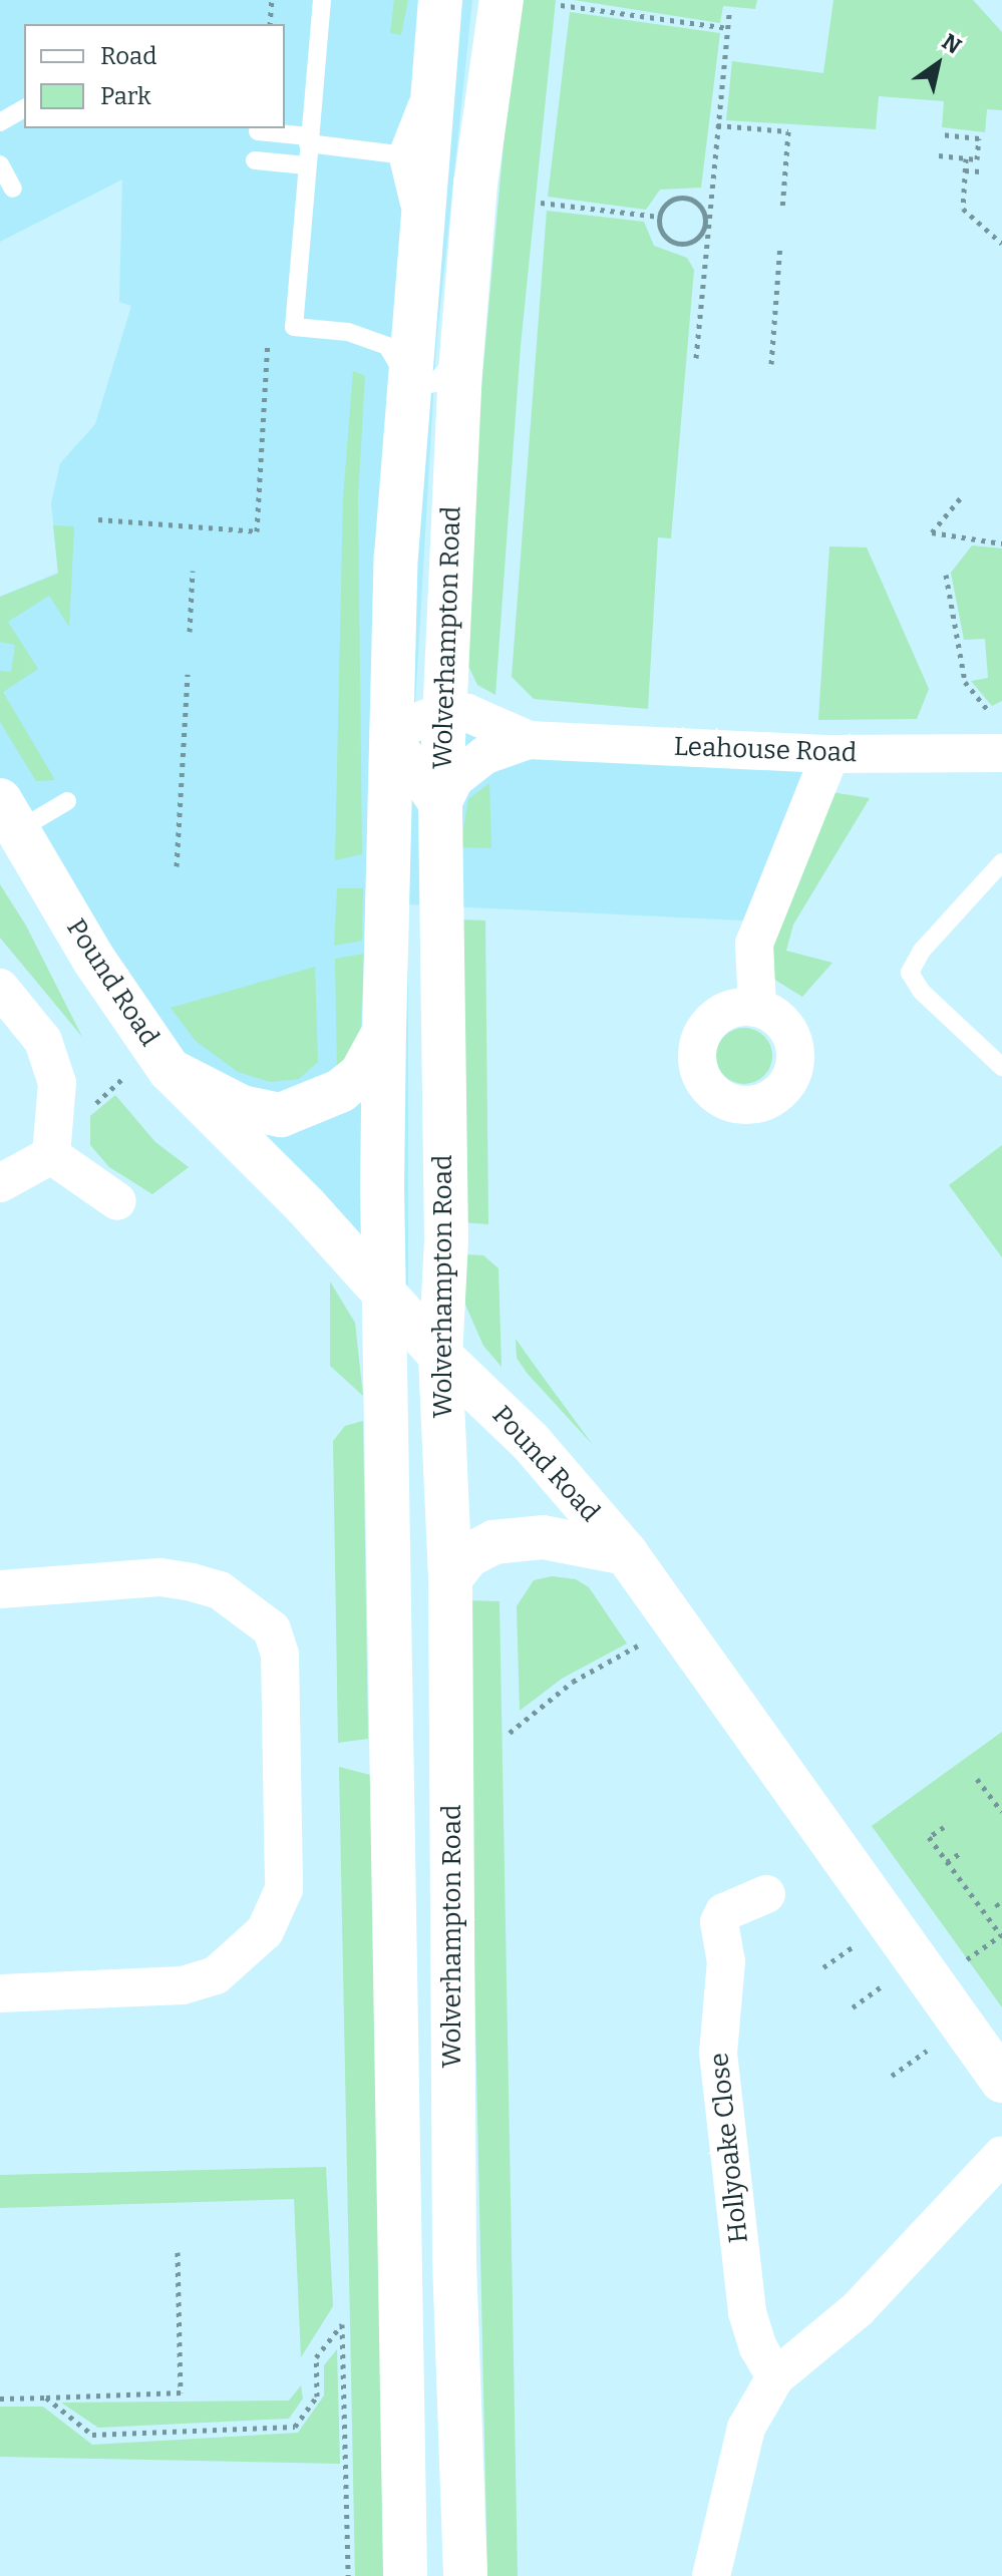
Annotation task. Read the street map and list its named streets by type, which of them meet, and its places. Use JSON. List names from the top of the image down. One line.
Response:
{"streets":{"main road":["Wolverhampton Road","Pound Road"],"street":["Leahouse Road","Hollyoake Close"]},"crossings":[["Wolverhampton Road","Leahouse Road"],["Wolverhampton Road","Pound Road"]],"legend":["Road","Park"],"north":"top right"}
